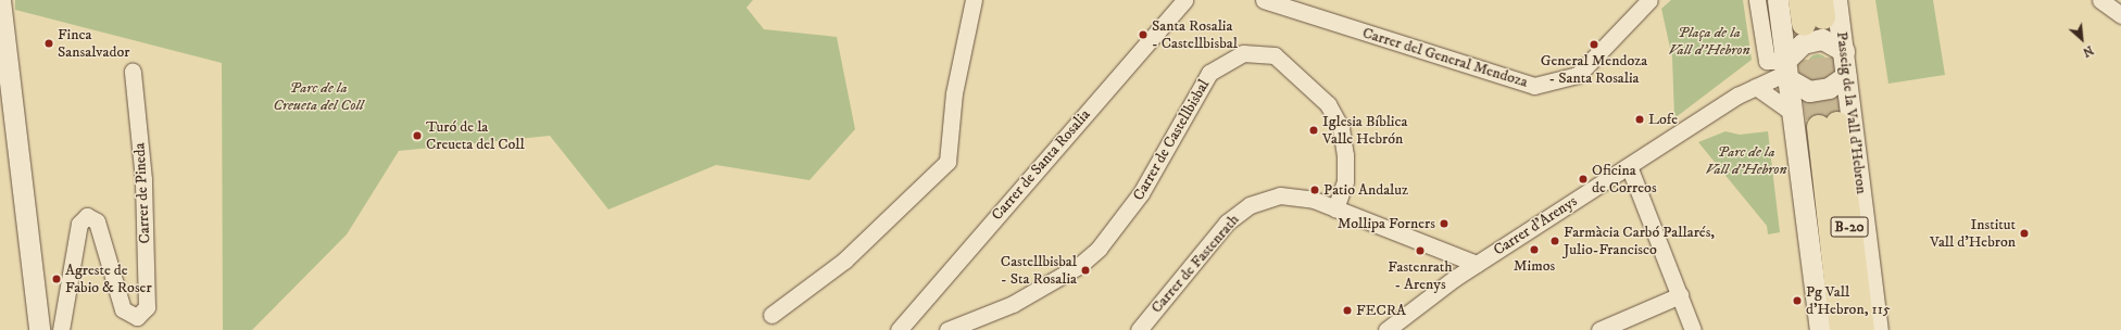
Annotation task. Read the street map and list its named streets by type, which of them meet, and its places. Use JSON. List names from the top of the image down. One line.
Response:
{"streets":{"highway":["B-20"],"street":["Carrer del General Mendoza","Passeig de la Vall d'Hebron","Carrer de Castellbisbal","Carrer de Santa Rosalia","Carrer de Pineda","Carrer d'Arenys","Carrer de Fastenrath"]},"crossings":[["Passeig de la Vall d'Hebron","Carrer d'Arenys"],["Carrer de Castellbisbal","Carrer de Fastenrath"],["Carrer d'Arenys","Carrer de Fastenrath"]],"parks":["Plaça de la Vall d'Hebron","Parc de la Creueta del Coll","Parc de la Vall d'Hebron"],"places":["Santa Rosalia - Castellbisbal","Finca Sansalvador","General Mendoza - Santa Rosalia","Lofe","Iglesia Bíblica Valle Hebrón","Turó de la Creueta del Coll","Oficina de Correos","Patio Andaluz","Mollipa Forners","Institut Vall d'Hebron","Farmàcia Carbó Pallarés, Julio-Francisco","Mimos","Fastenrath - Arenys","Castellbisbal - Sta Rosalia","Agreste de Fabio & Roser","Pg Vall d'Hebron, 115","FECRA"],"north":"bottom right"}
